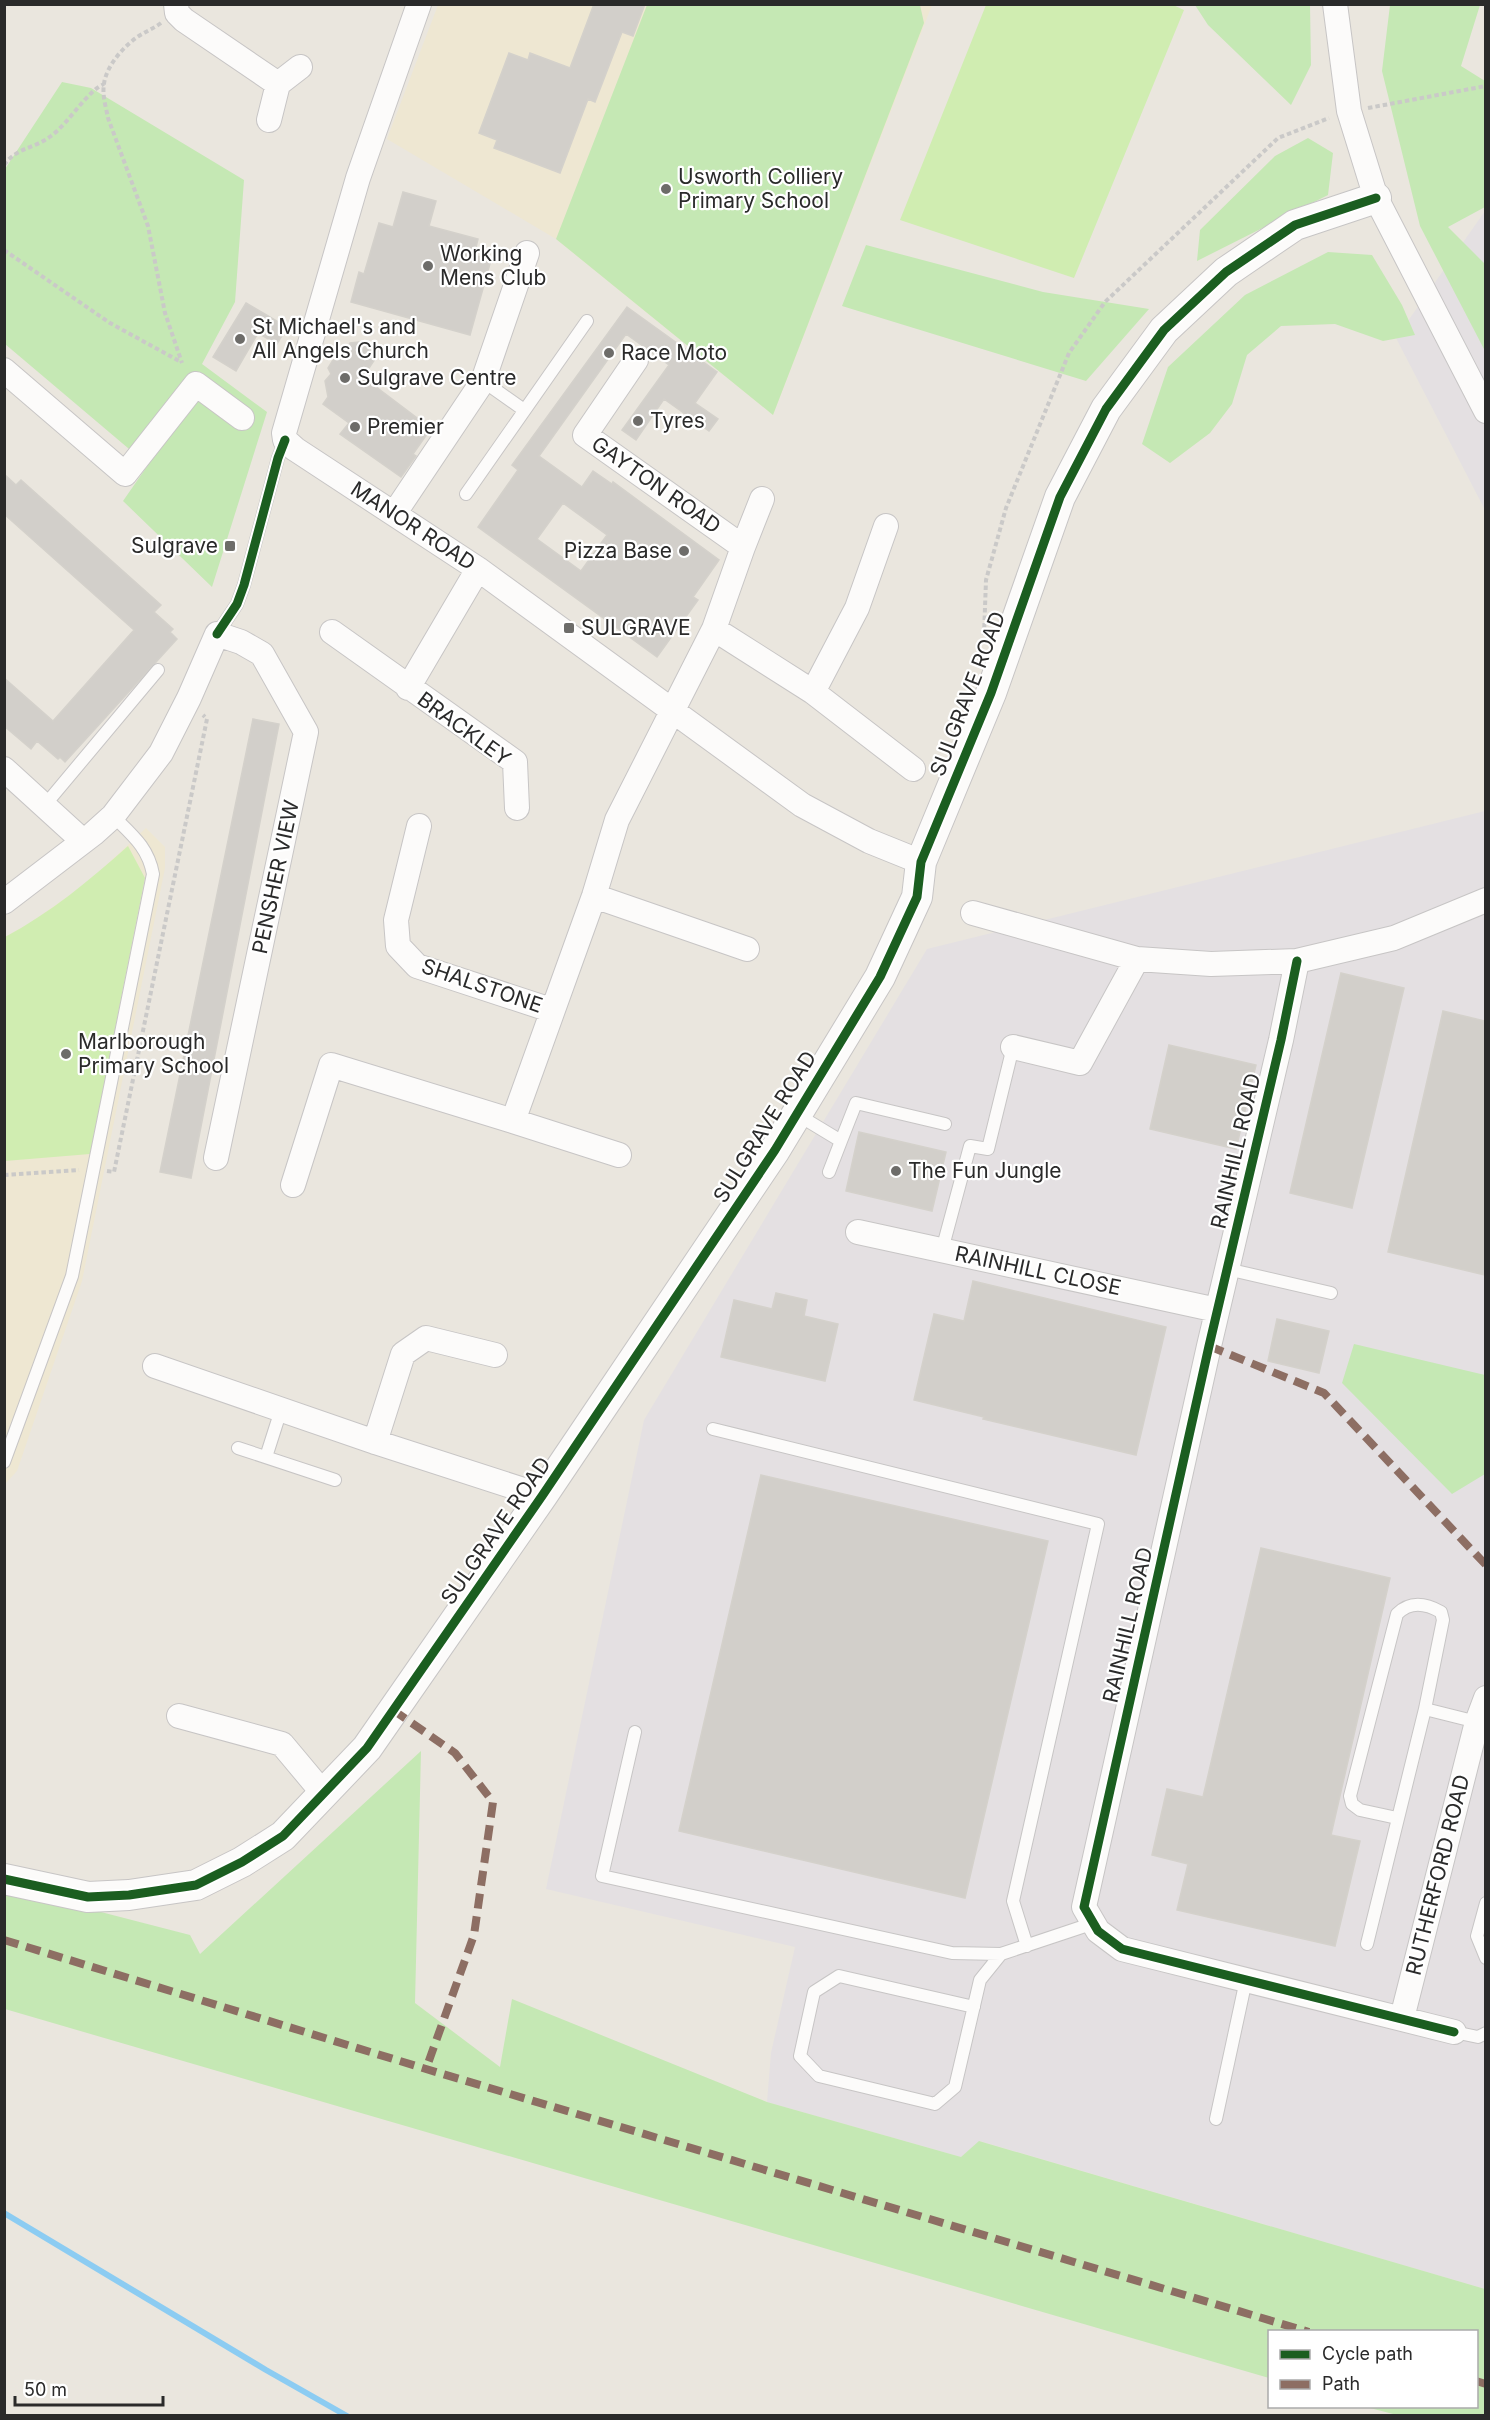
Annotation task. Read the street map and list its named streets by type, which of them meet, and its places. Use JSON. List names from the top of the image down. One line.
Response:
{"streets":{"street":["GAYTON ROAD","MANOR ROAD","SULGRAVE ROAD","BRACKLEY","PENSHER VIEW","SHALSTONE","RAINHILL ROAD","RAINHILL CLOSE","RUTHERFORD ROAD"]},"crossings":[["GAYTON ROAD","MANOR ROAD"],["GAYTON ROAD","SHALSTONE"],["MANOR ROAD","SULGRAVE ROAD"],["MANOR ROAD","BRACKLEY"],["RAINHILL ROAD","RAINHILL CLOSE"],["RAINHILL ROAD","RUTHERFORD ROAD"]],"places":{"other":["Usworth Colliery Primary School","Working Mens Club","St Michael's and All Angels Church","Race Moto","Sulgrave Centre","Tyres","Premier","Pizza Base","Marlborough Primary School","The Fun Jungle"],"transit":["Sulgrave","SULGRAVE"]},"legend":["Cycle path","Path"],"scale_bar":"50 m"}
